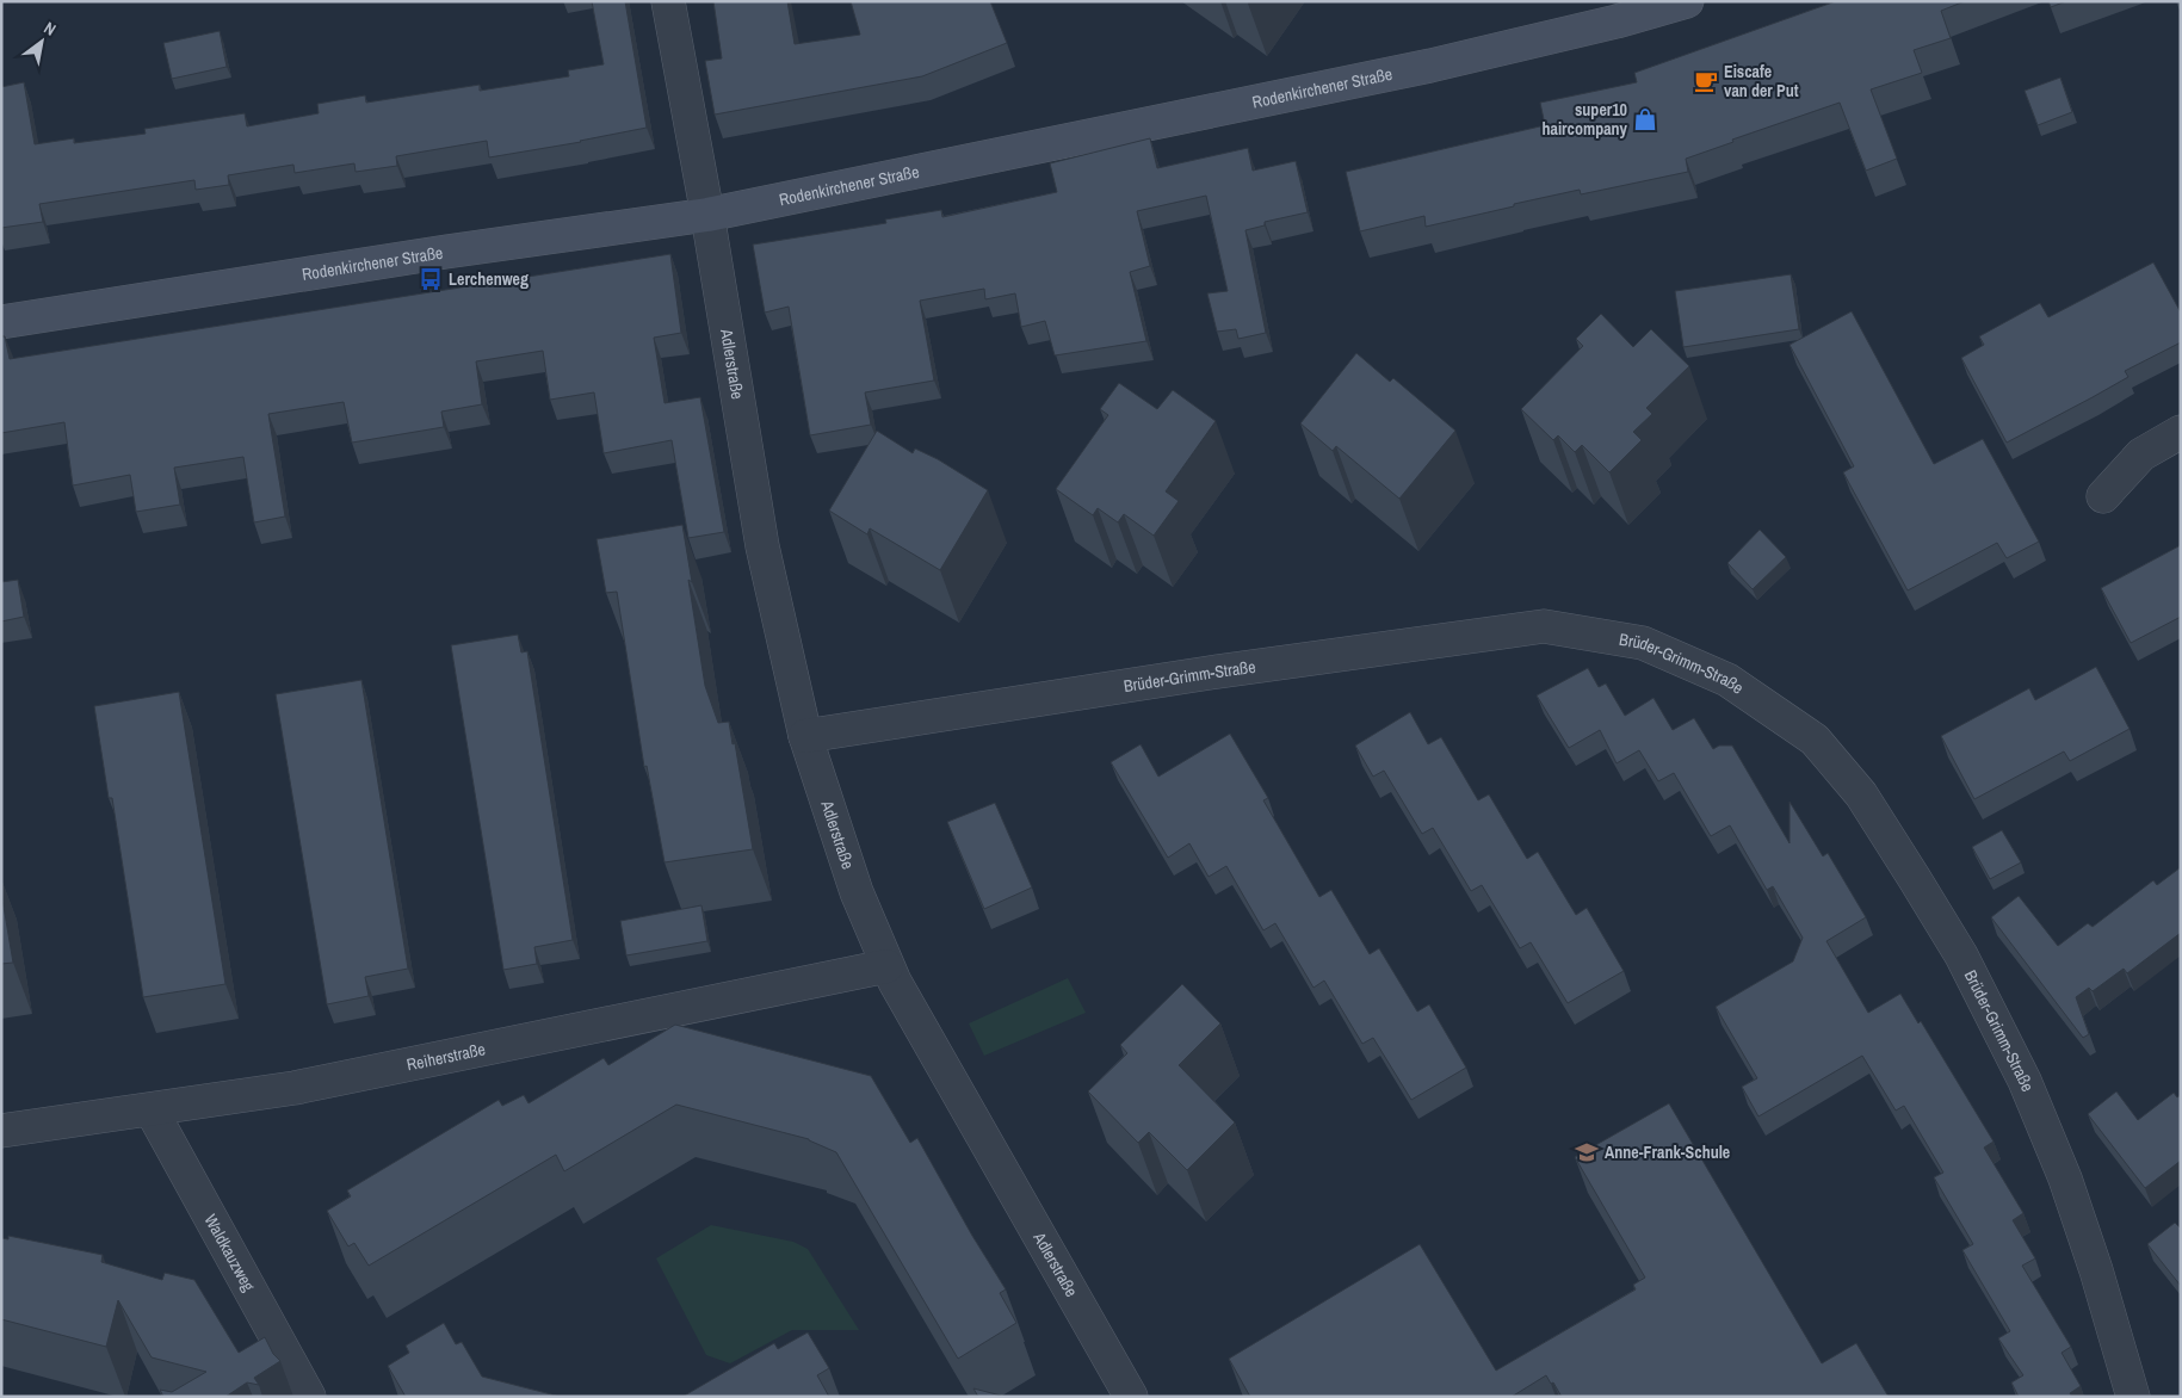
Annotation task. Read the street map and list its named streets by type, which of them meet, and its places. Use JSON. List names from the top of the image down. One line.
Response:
{"streets":{"main road":["Rodenkirchener Straße"],"street":["Adlerstraße","Brüder-Grimm-Straße","Reiherstraße","Waldkauzweg"]},"crossings":[["Rodenkirchener Straße","Adlerstraße"],["Adlerstraße","Brüder-Grimm-Straße"],["Adlerstraße","Reiherstraße"],["Reiherstraße","Waldkauzweg"]],"places":{"cafe":["Eiscafe van der Put"],"shop":["super10 haircompany"],"bus stop":["Lerchenweg"],"school or university":["Anne-Frank-Schule"]},"north":"top right"}
